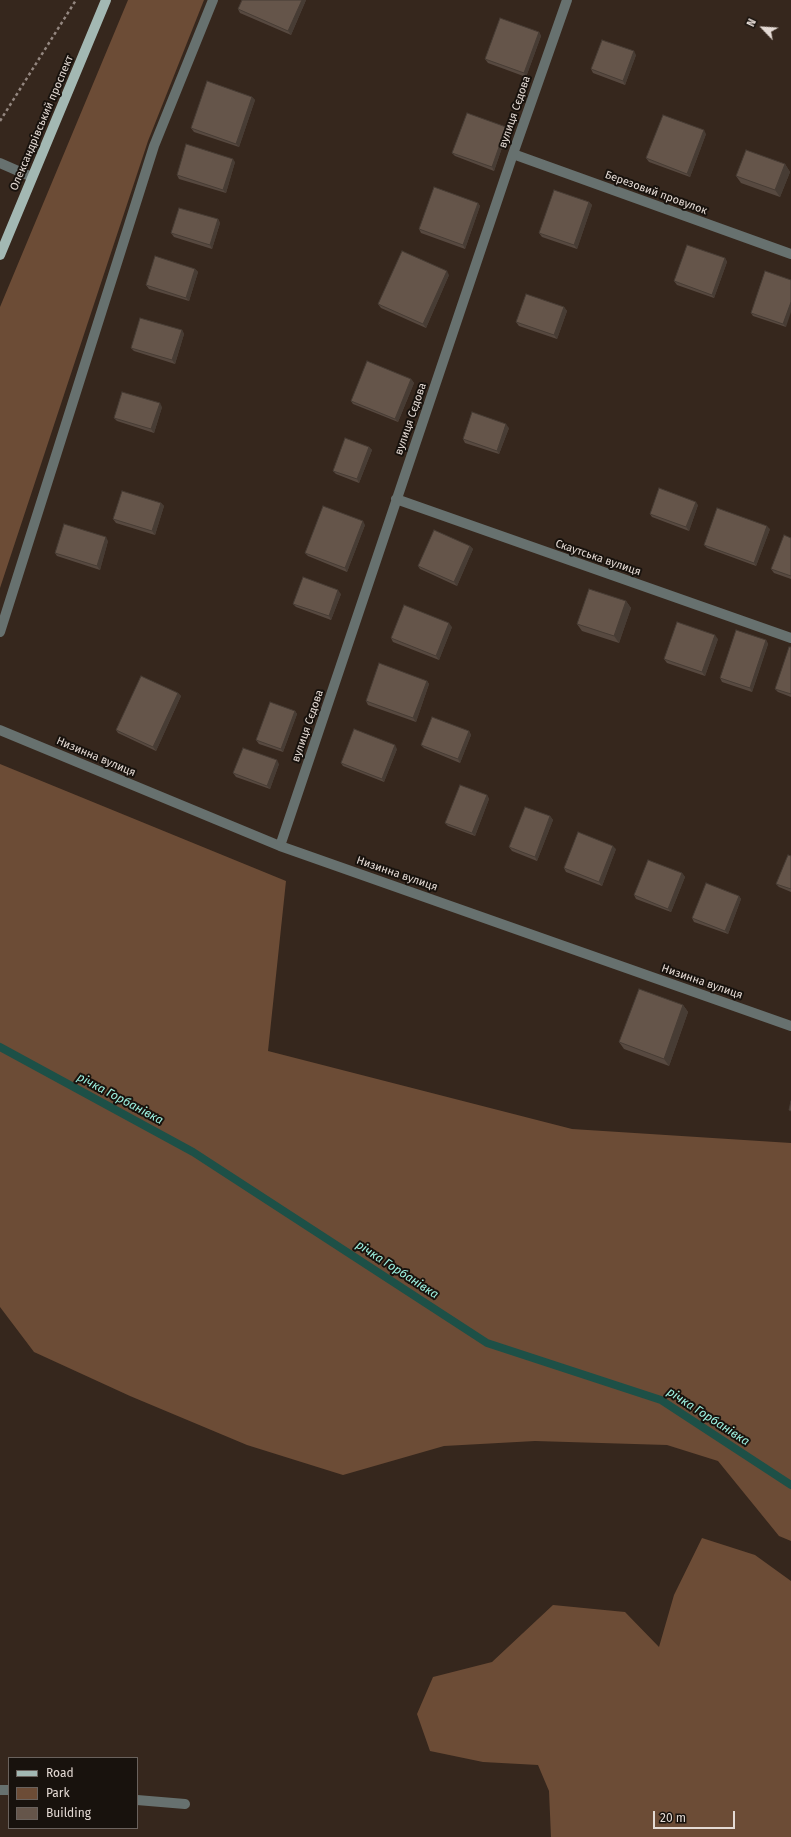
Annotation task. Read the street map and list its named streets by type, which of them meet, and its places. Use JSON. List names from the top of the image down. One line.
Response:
{"streets":{"main road":["Олександрівський проспект"],"street":["вулиця Сєдова","Березовий провулок","Скаутська вулиця","Низинна вулиця"]},"crossings":[["вулиця Сєдова","Березовий провулок"],["вулиця Сєдова","Скаутська вулиця"],["вулиця Сєдова","Низинна вулиця"]],"water":["річка Горбанівка"],"legend":["Road","Park","Building"],"scale_bar":"20 m","north":"top left"}
